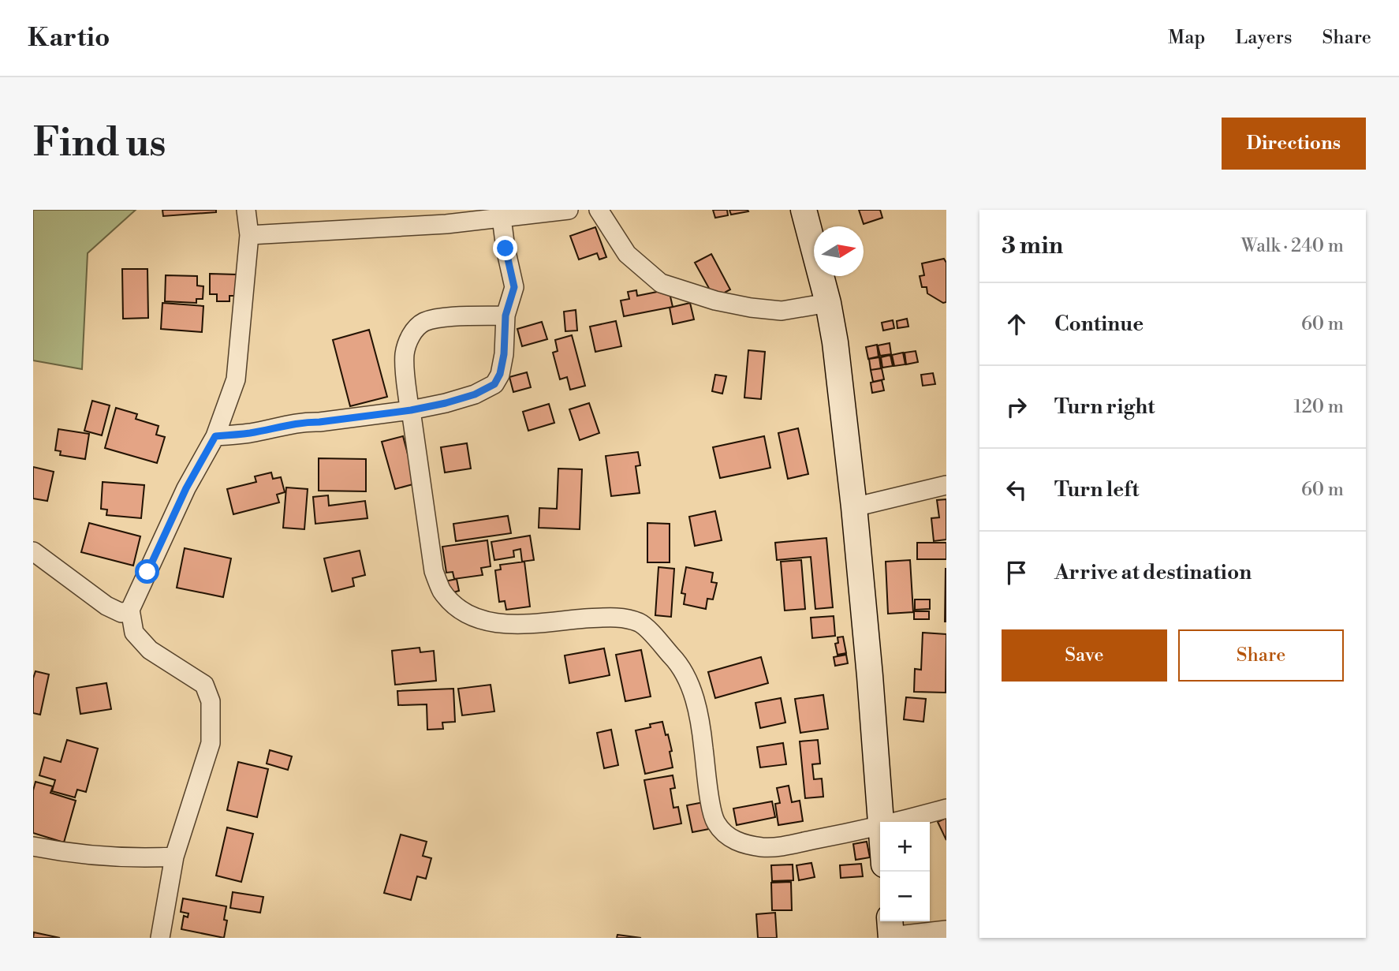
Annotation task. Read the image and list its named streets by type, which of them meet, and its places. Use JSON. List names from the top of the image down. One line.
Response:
{"north":"right","page":{"header":"Kartio","nav":["Map","Layers","Share"],"buttons":["Directions",["Save","Share"]],"title":"Find us","heading":["3 min","Walk · 240 m"],"list":[["Continue","60 m"],["Turn right","120 m"],["Turn left","60 m"],"Arrive at destination"],"map_buttons":["+","−"]}}
